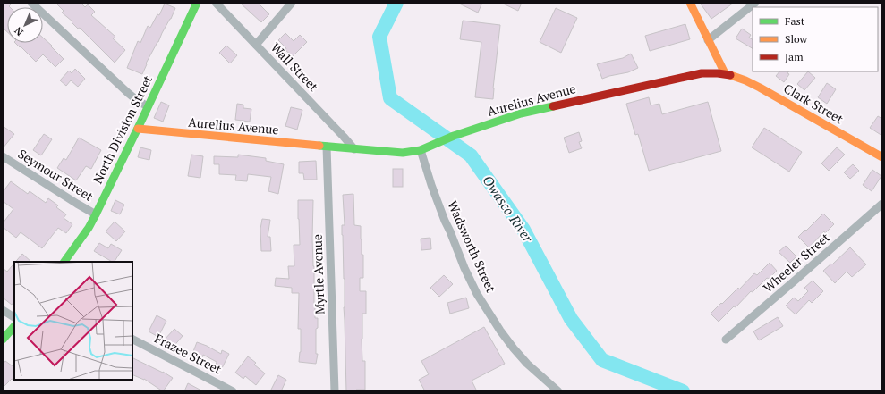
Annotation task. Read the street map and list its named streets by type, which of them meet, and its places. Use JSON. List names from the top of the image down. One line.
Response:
{"streets":{"street":["Wall Street","Aurelius Avenue","Clark Street","North Division Street","Seymour Street","Wadsworth Street","Wheeler Street","Myrtle Avenue","Frazee Street"]},"crossings":[["Wall Street","Aurelius Avenue"],["Aurelius Avenue","Clark Street"],["Aurelius Avenue","North Division Street"],["Aurelius Avenue","Wadsworth Street"],["Aurelius Avenue","Myrtle Avenue"],["North Division Street","Seymour Street"]],"water":["Owasco River"],"legend":["Fast","Slow","Jam"],"north":"bottom left"}
